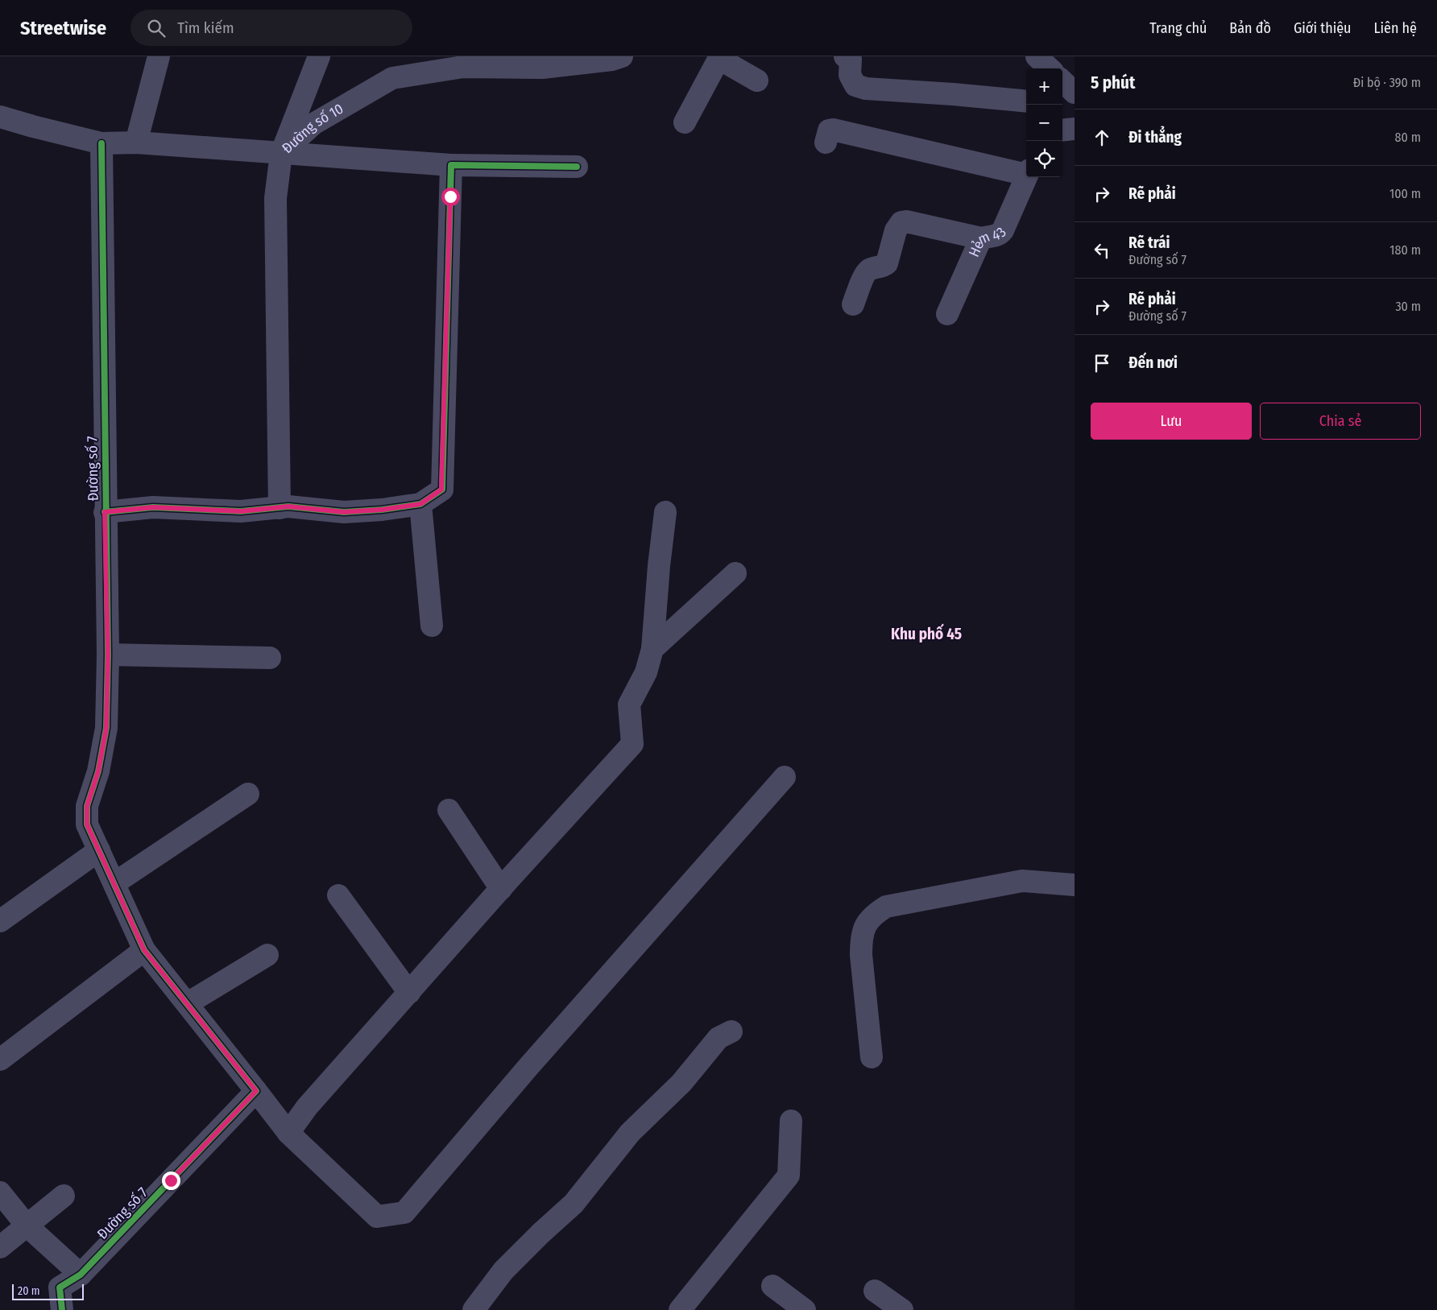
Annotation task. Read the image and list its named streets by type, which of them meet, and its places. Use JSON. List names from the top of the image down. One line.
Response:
{"streets":{"street":["Đường số 10","Hẻm 43","Đường số 7"]},"crossings":[["Đường số 10","Đường số 7"]],"districts":["Khu phố 45"],"scale_bar":"20 m","page":{"header":"Streetwise","search":"Tìm kiếm","nav":["Trang chủ","Bản đồ","Giới thiệu","Liên hệ"],"heading":["5 phút","Đi bộ · 390 m"],"map_buttons":["+","−"],"list":[["Đi thẳng","80 m"],["Rẽ phải","100 m"],["Rẽ trái","Đường số 7","180 m"],["Rẽ phải","Đường số 7","30 m"],"Đến nơi"],"buttons":["Lưu","Chia sẻ"],"scale":"20 m"}}
